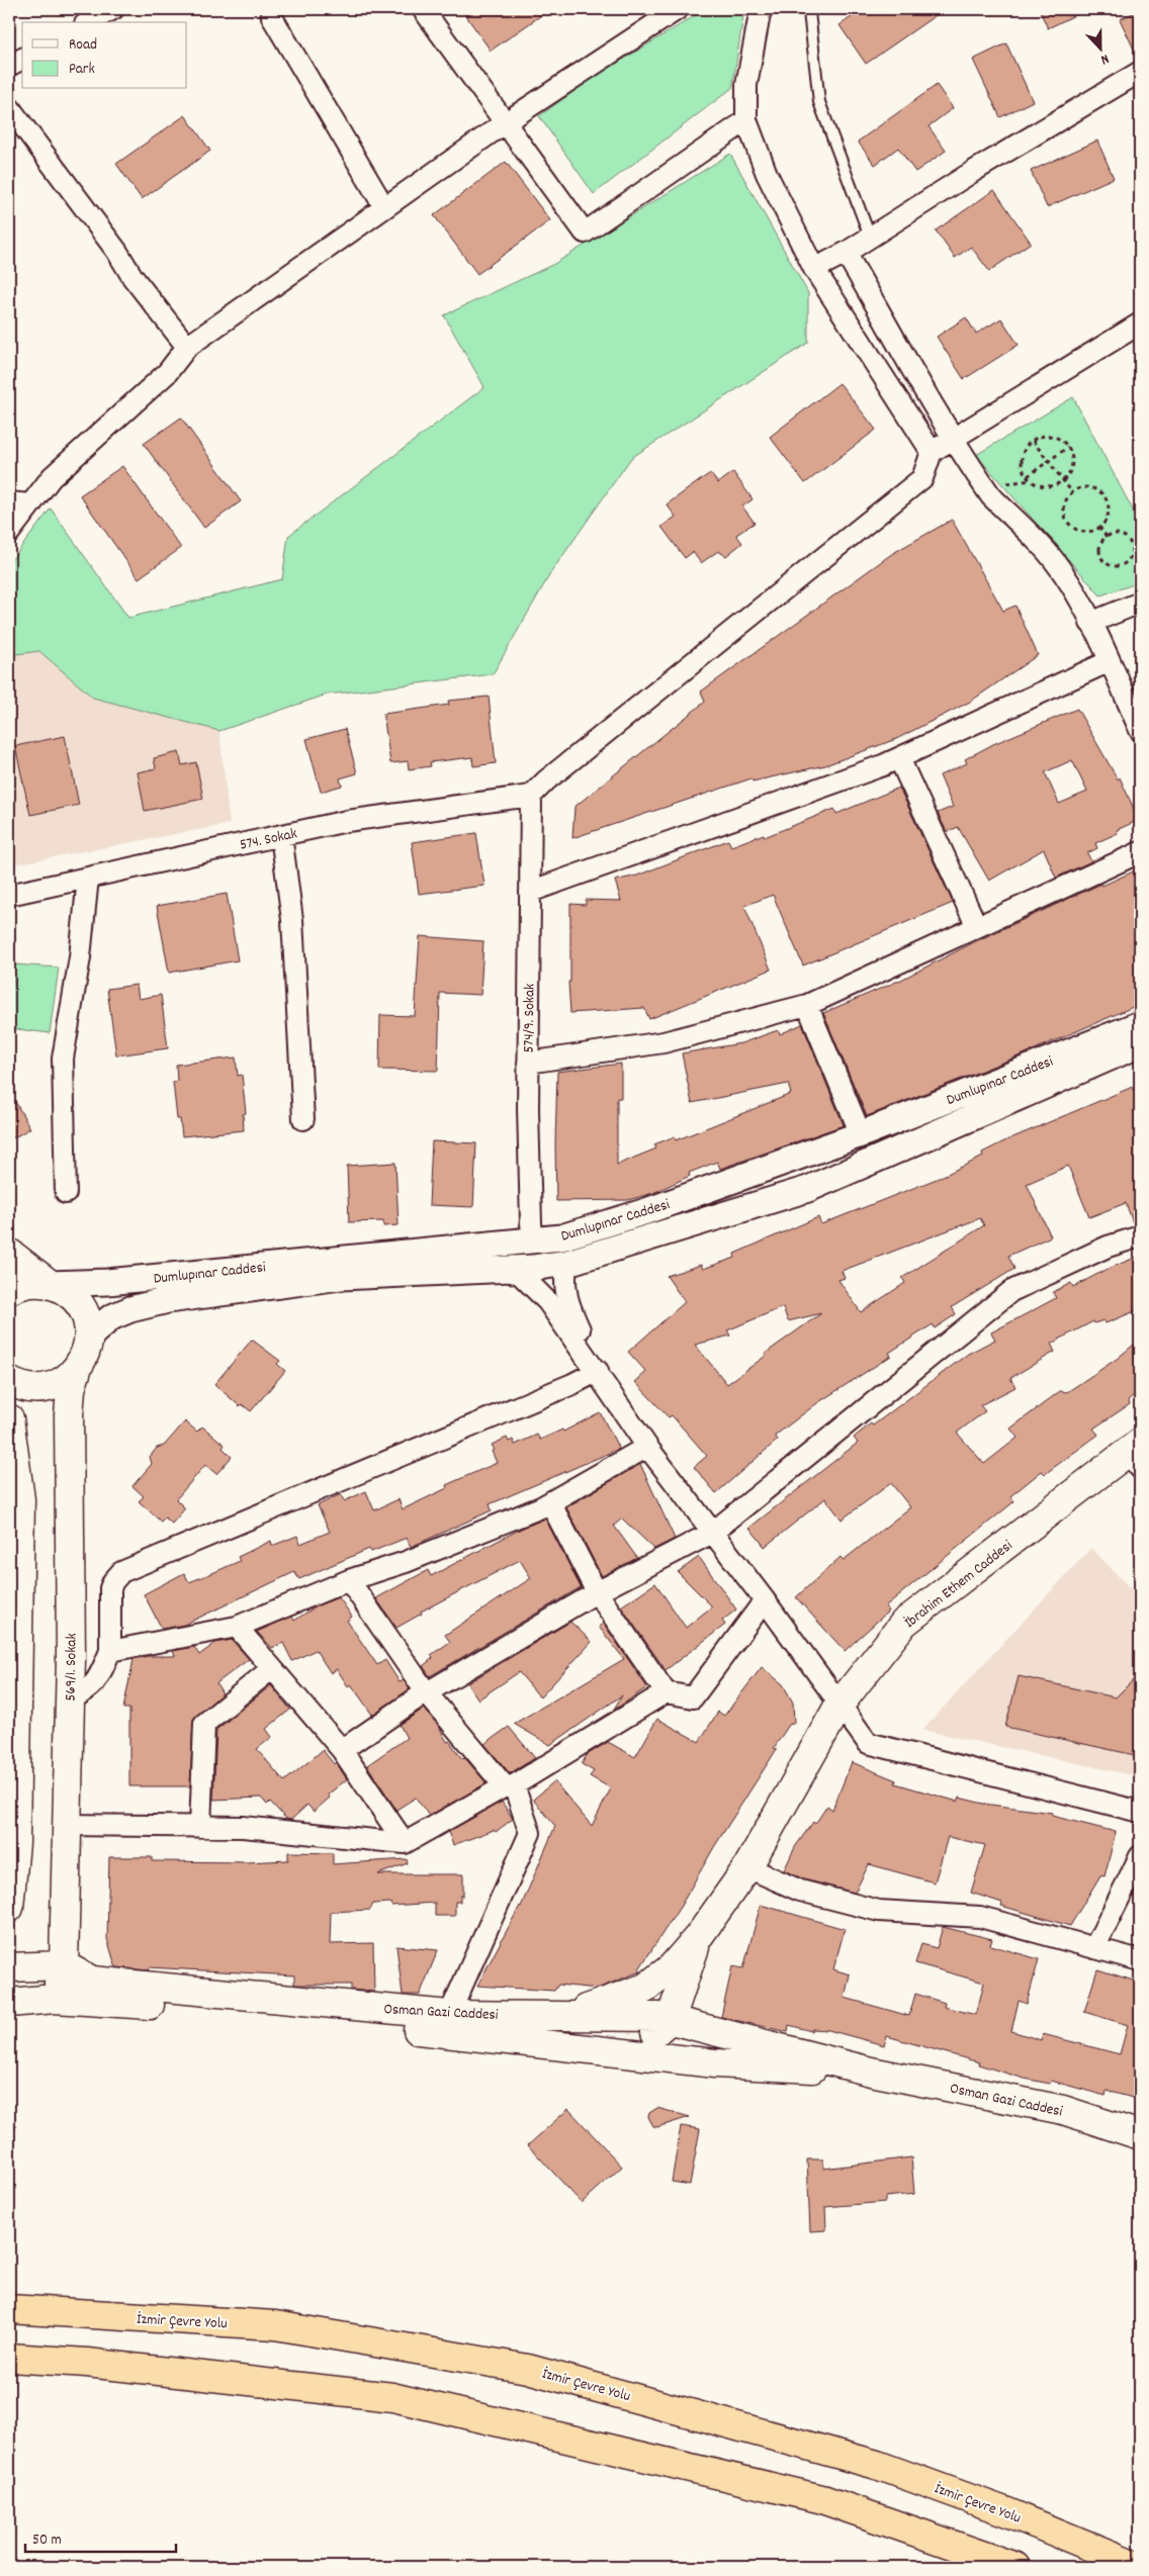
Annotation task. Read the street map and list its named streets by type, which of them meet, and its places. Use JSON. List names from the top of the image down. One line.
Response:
{"streets":{"highway":["İzmir Çevre Yolu"],"main road":["İbrahim Ethem Caddesi","569/1. Sokak","Osman Gazi Caddesi"],"street":["574. Sokak","574/9. Sokak","Dumlupınar Caddesi"]},"crossings":[["574. Sokak","574/9. Sokak"],["574/9. Sokak","Dumlupınar Caddesi"],["Dumlupınar Caddesi","569/1. Sokak"],["İbrahim Ethem Caddesi","Osman Gazi Caddesi"],["569/1. Sokak","Osman Gazi Caddesi"]],"legend":["Road","Park"],"scale_bar":"50 m","north":"bottom"}
